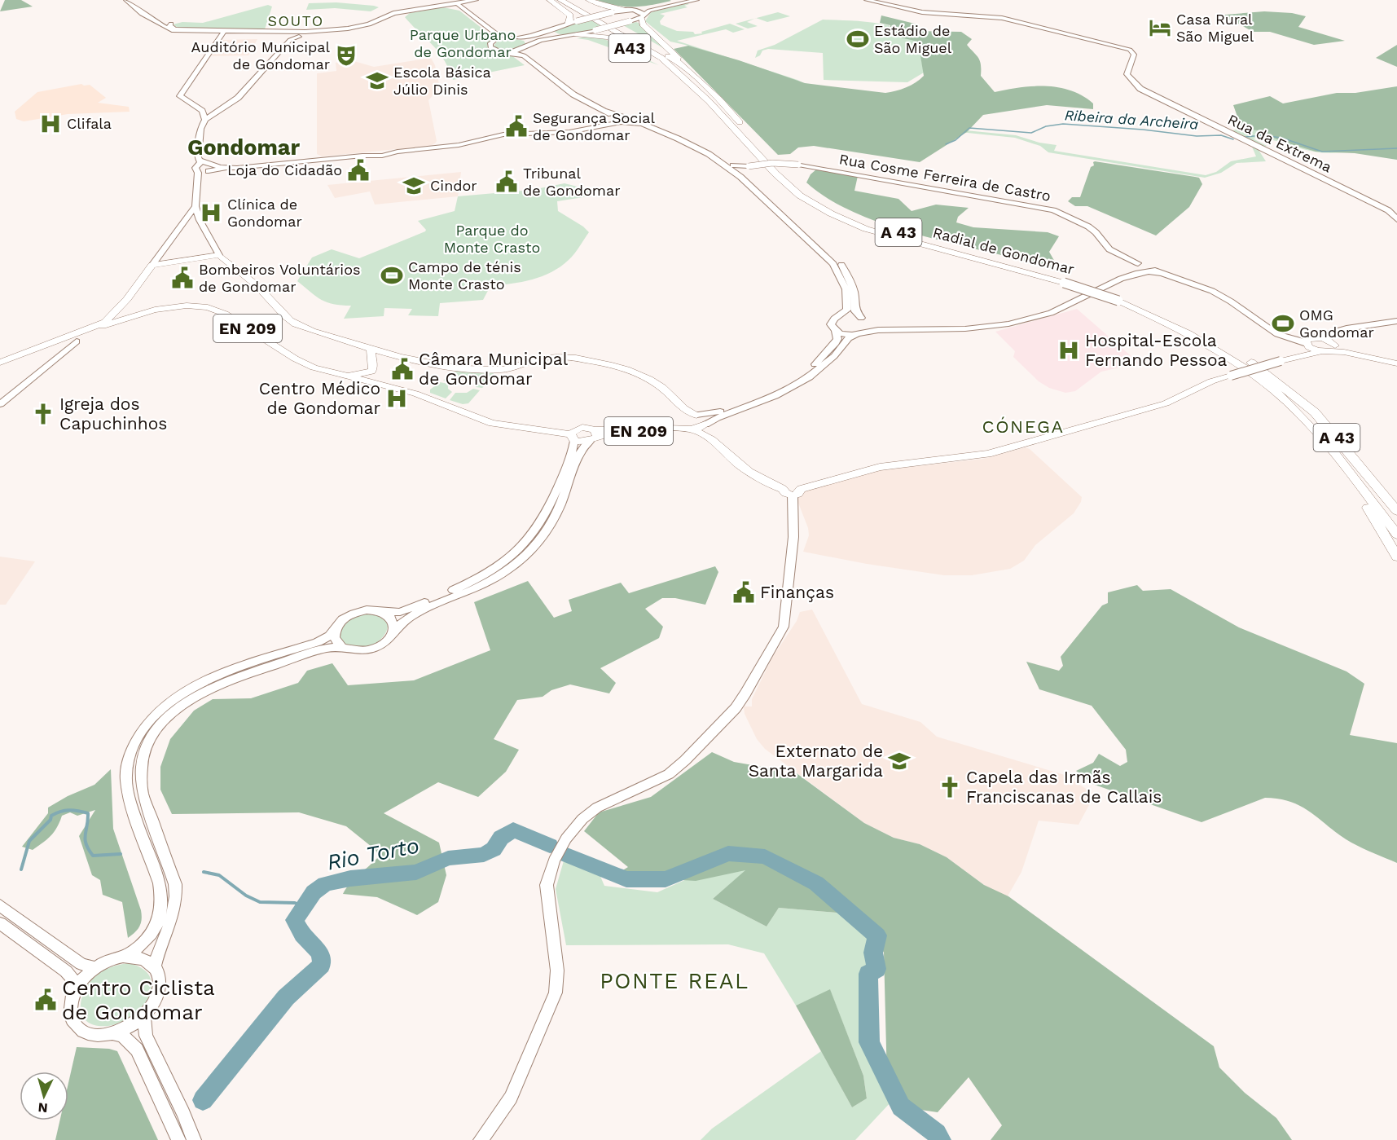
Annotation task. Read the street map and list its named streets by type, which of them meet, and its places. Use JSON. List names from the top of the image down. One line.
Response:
{"streets":{"highway":["A43","A 43","Radial de Gondomar"],"main road":["Rua da Extrema","Rua Cosme Ferreira de Castro","EN 209"]},"crossings":[["A43","Radial de Gondomar"],["A 43","Radial de Gondomar"]],"districts":["SOUTO","Gondomar","CÓNEGA","PONTE REAL"],"water":["Ribeira da Archeira","Rio Torto"],"parks":["Parque Urbano de Gondomar","Parque do Monte Crasto"],"places":{"hotel":["Casa Rural São Miguel"],"sports":["Estádio de São Miguel","Campo de ténis Monte Crasto","OMG Gondomar"],"theatre":["Auditório Municipal de Gondomar"],"school or university":["Escola Básica Júlio Dinis","Cindor","Externato de Santa Margarida"],"hospital":["Clifala","Clínica de Gondomar","Hospital-Escola Fernando Pessoa","Centro Médico de Gondomar"],"public building":["Segurança Social de Gondomar","Loja do Cidadão","Tribunal de Gondomar","Bombeiros Voluntários de Gondomar","Câmara Municipal de Gondomar","Finanças","Centro Ciclista de Gondomar"],"church":["Igreja dos Capuchinhos","Capela das Irmãs Franciscanas de Callais"]},"north":"bottom"}
